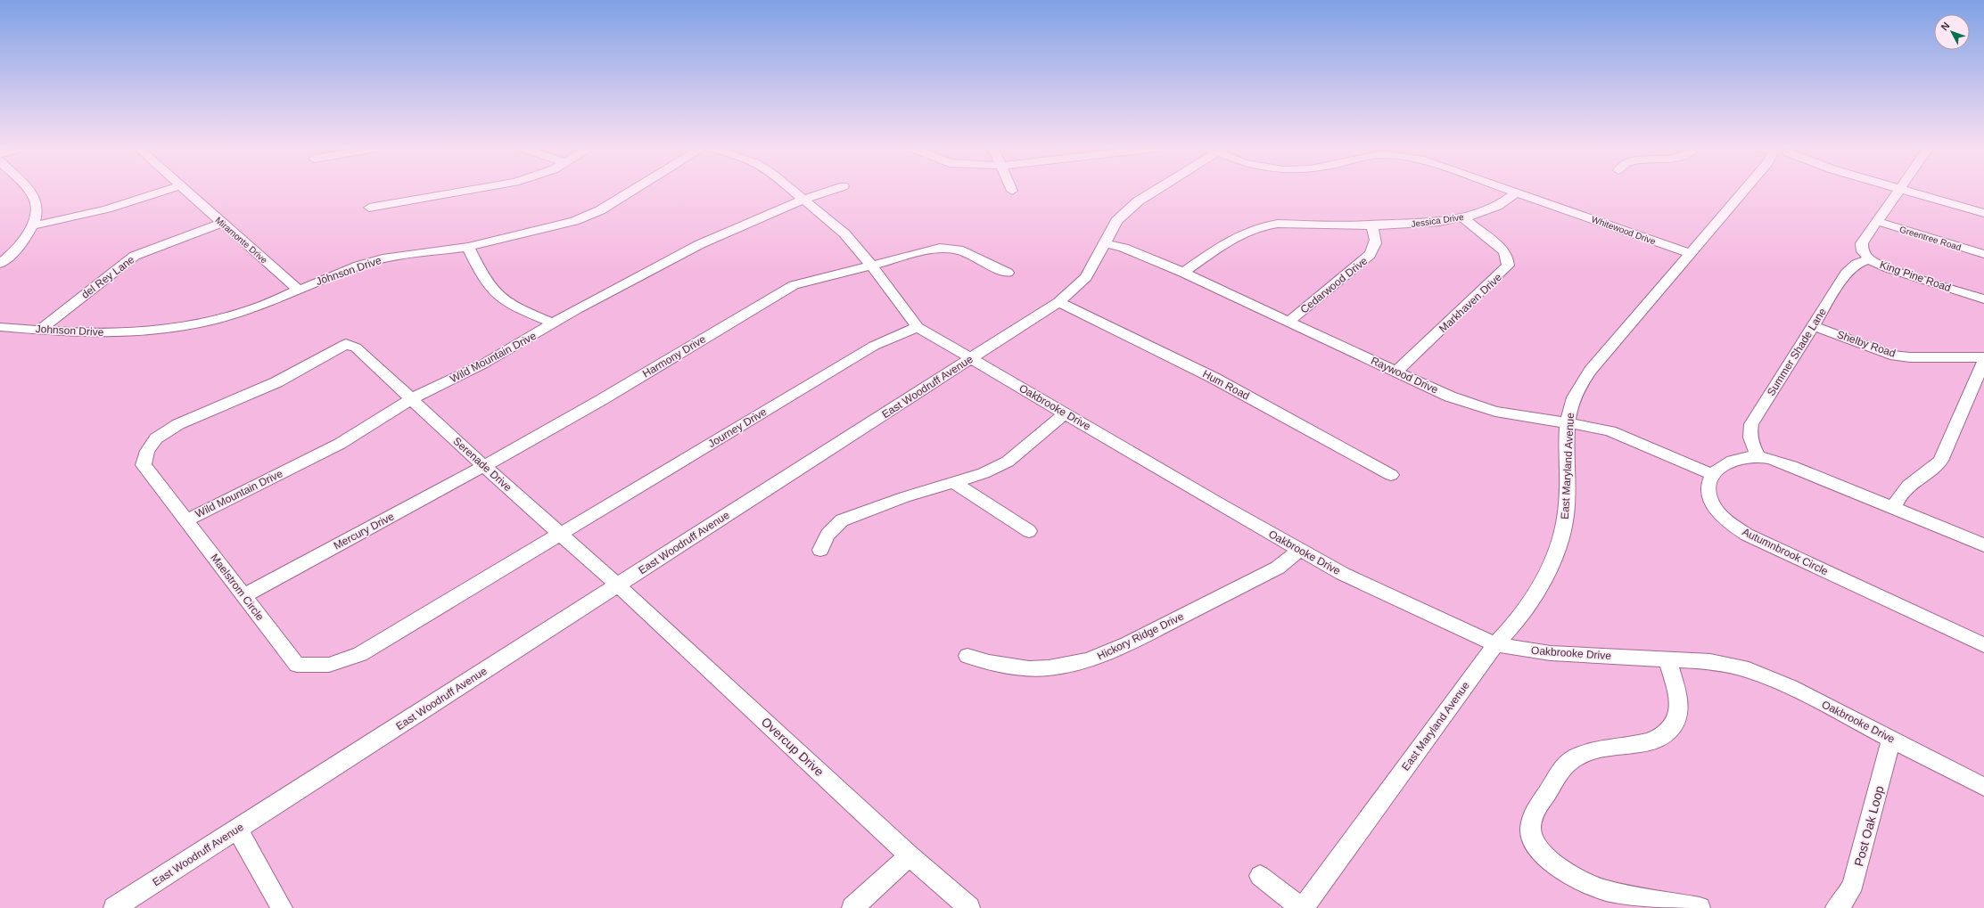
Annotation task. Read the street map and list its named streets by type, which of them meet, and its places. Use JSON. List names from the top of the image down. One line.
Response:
{"streets":{"street":["Jessica Drive","Whitewood Drive","Greentree Road","Miramonte Drive","Johnson Drive","King Pine Road","del Rey Lane","Cedarwood Drive","Markhaven Drive","Shelby Road","Summer Shade Lane","Harmony Drive","Wild Mountain Drive","Raywood Drive","Hum Road","East Woodruff Avenue","Oakbrooke Drive","Journey Drive","Serenade Drive","East Maryland Avenue","Mercury Drive","Autumnbrook Circle","Maelstrom Circle","Hickory Ridge Drive","Overcup Drive","Post Oak Loop"]},"crossings":[["Jessica Drive","Whitewood Drive"],["Jessica Drive","Cedarwood Drive"],["Jessica Drive","Markhaven Drive"],["Jessica Drive","Raywood Drive"],["Whitewood Drive","East Maryland Avenue"],["Greentree Road","King Pine Road"],["Miramonte Drive","Johnson Drive"],["Miramonte Drive","del Rey Lane"],["Johnson Drive","del Rey Lane"],["King Pine Road","Summer Shade Lane"],["Cedarwood Drive","Raywood Drive"],["Markhaven Drive","Raywood Drive"],["Shelby Road","Summer Shade Lane"],["Harmony Drive","Oakbrooke Drive"],["Harmony Drive","Serenade Drive"],["Harmony Drive","Mercury Drive"],["Wild Mountain Drive","Oakbrooke Drive"],["Wild Mountain Drive","Serenade Drive"],["Wild Mountain Drive","Maelstrom Circle"],["Raywood Drive","East Woodruff Avenue"],["Raywood Drive","East Maryland Avenue"],["Raywood Drive","Autumnbrook Circle"],["Hum Road","East Woodruff Avenue"],["East Woodruff Avenue","Oakbrooke Drive"],["East Woodruff Avenue","Serenade Drive"],["East Woodruff Avenue","Overcup Drive"],["Oakbrooke Drive","Journey Drive"],["Oakbrooke Drive","East Maryland Avenue"],["Oakbrooke Drive","Hickory Ridge Drive"],["Oakbrooke Drive","Post Oak Loop"],["Journey Drive","Serenade Drive"],["Journey Drive","Maelstrom Circle"],["Serenade Drive","Mercury Drive"],["Serenade Drive","Maelstrom Circle"],["Serenade Drive","Overcup Drive"],["Mercury Drive","Maelstrom Circle"]],"north":"top left"}
